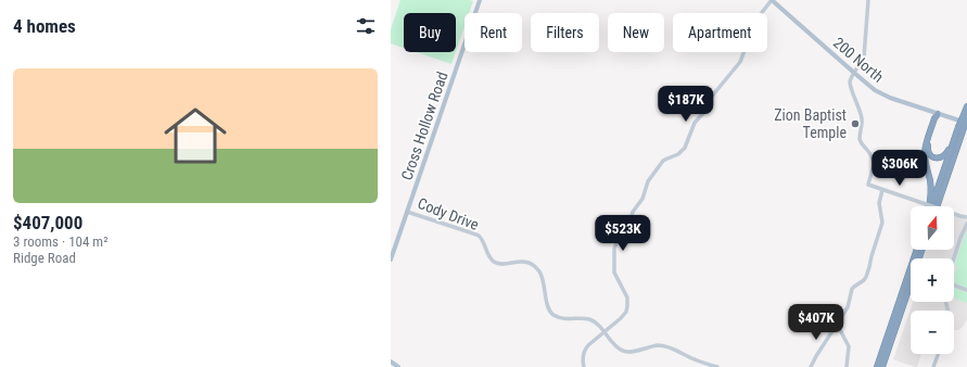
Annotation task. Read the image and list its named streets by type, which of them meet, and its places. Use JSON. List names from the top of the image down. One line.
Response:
{"streets":{"main road":["200 North","Cross Hollow Road"],"street":["Cody Drive"]},"crossings":[["Cross Hollow Road","Cody Drive"]],"places":["Zion Baptist Temple"],"north":"top","page":{"heading":"4 homes","chip":["Buy","Rent","Filters","New","Apartment"],"list":[{"name":"$407,000","note":"3 rooms · 104 m² · Ridge Road"}],"price":["$187K","$306K","$523K","$407K"],"map_buttons":["+","−"]}}
